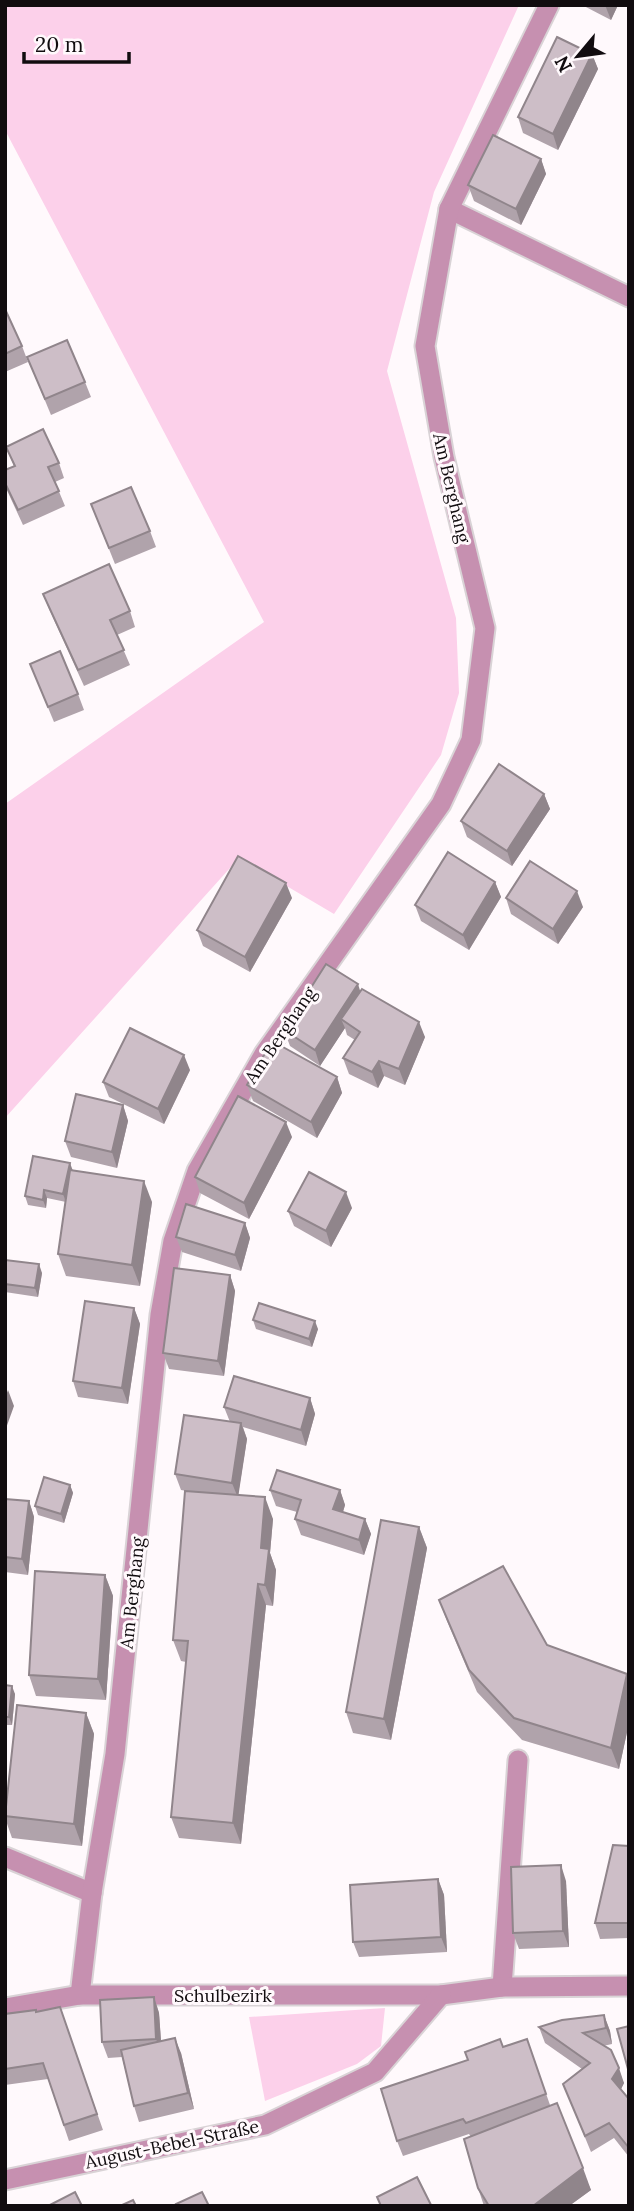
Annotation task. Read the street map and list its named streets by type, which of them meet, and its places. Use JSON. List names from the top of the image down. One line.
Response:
{"streets":{"street":["Am Berghang","Schulbezirk","August-Bebel-Straße"]},"crossings":[["Am Berghang","Schulbezirk"],["Schulbezirk","August-Bebel-Straße"]],"scale_bar":"20 m","north":"bottom left"}
